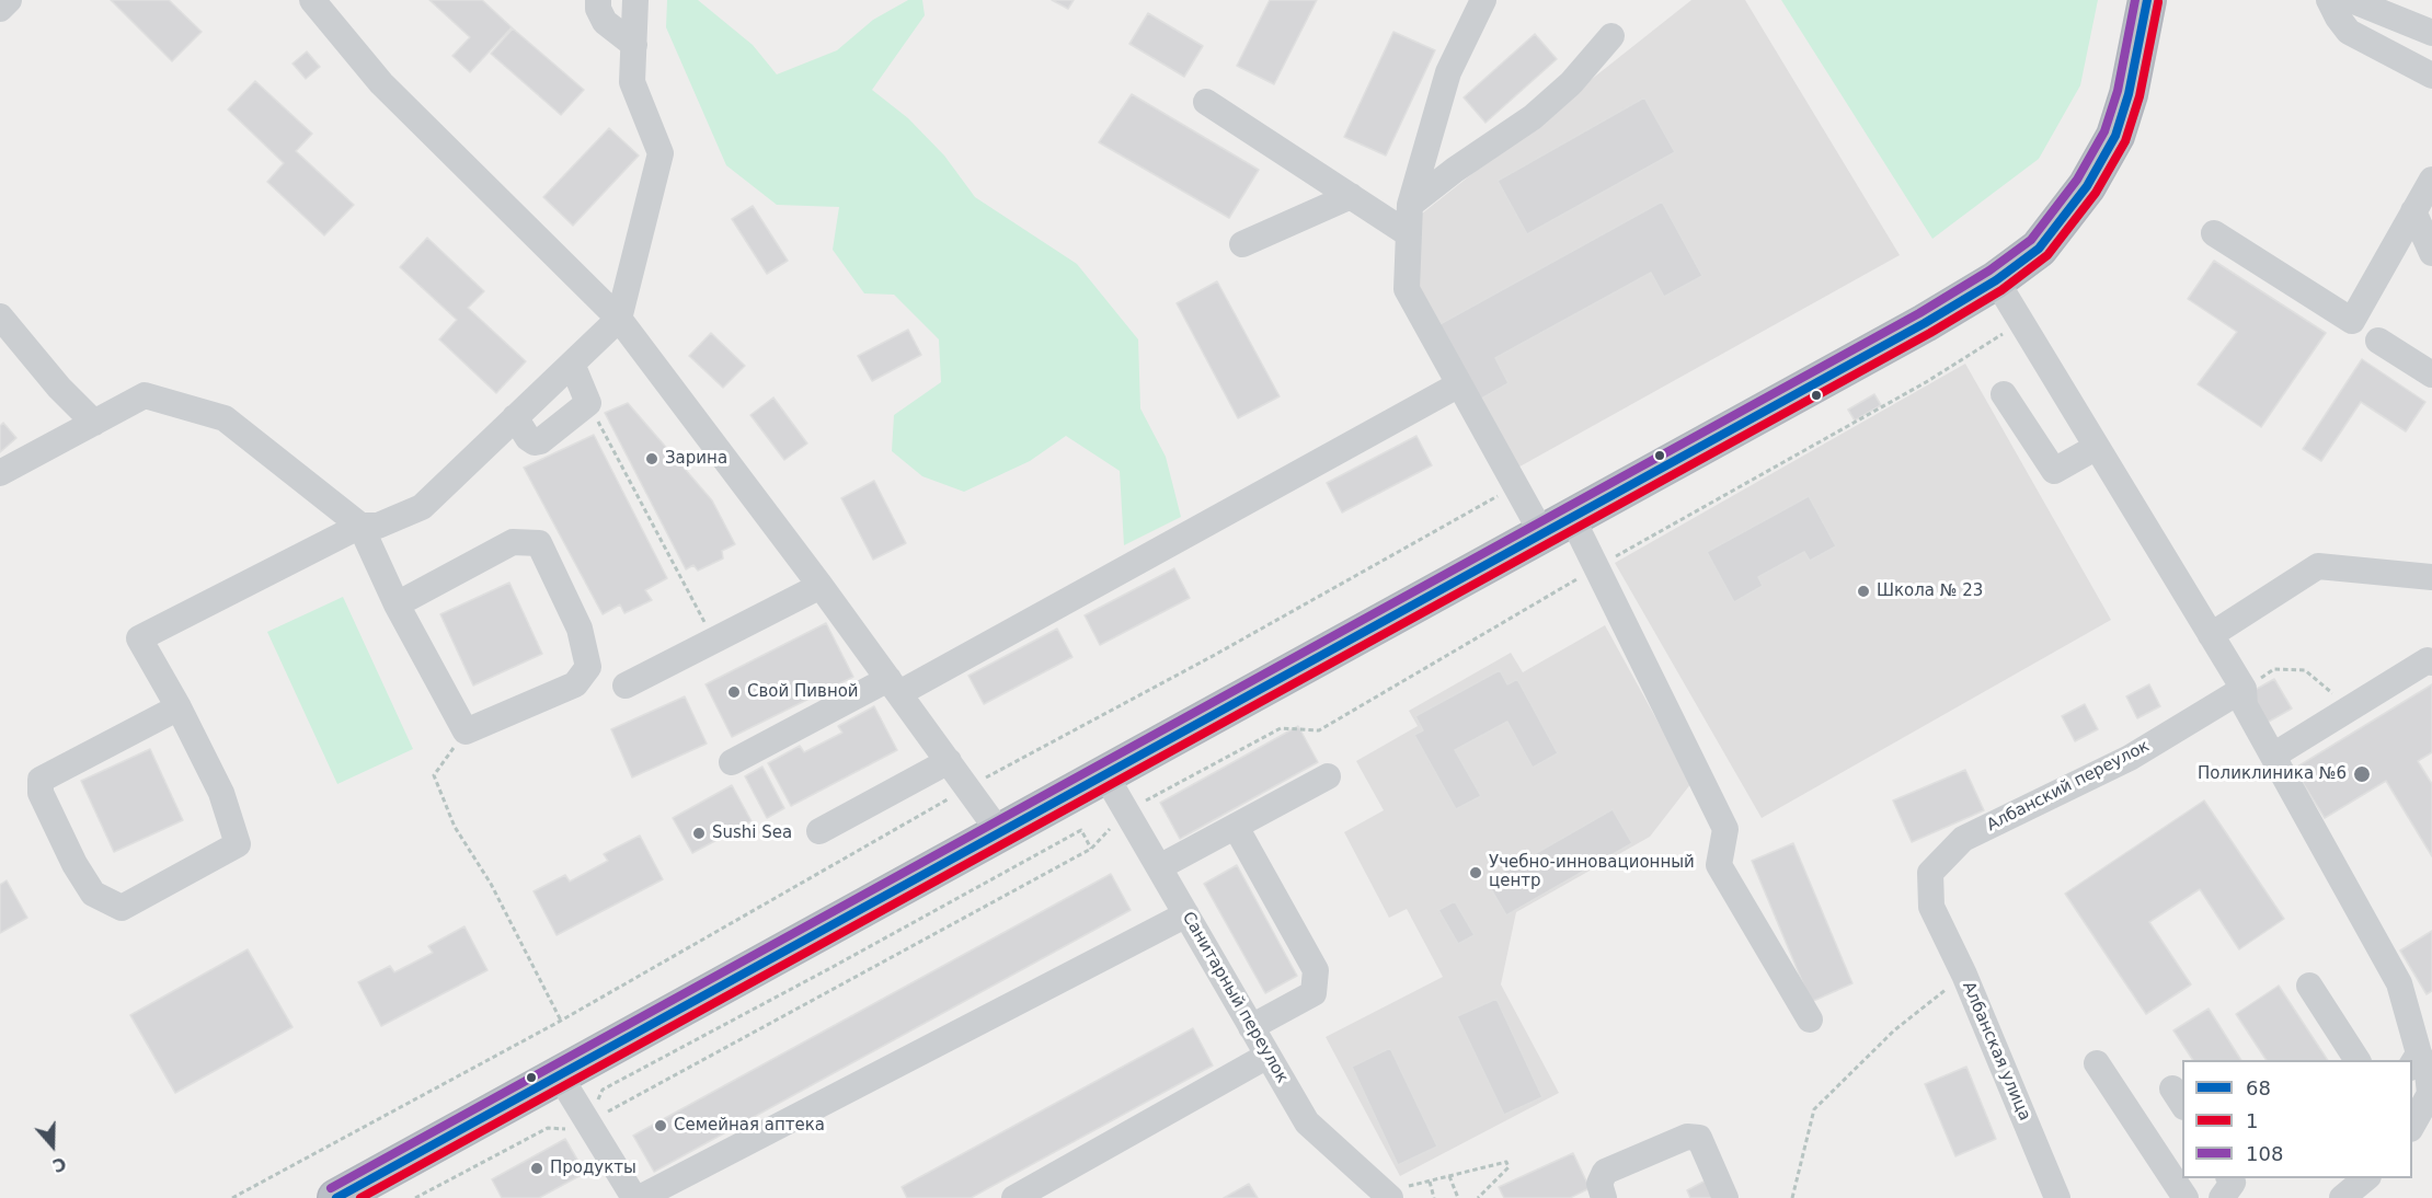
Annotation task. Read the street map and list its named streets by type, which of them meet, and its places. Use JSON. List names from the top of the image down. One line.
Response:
{"streets":{"street":["Албанский переулок","Санитарный переулок","Албанская улица"]},"crossings":[["Албанский переулок","Албанская улица"]],"places":["Зарина","Школа № 23","Свой Пивной","Поликлиника №6","Sushi Sea","Учебно-инновационный центр","Семейная аптека","Продукты"],"lines":["transit line 68","transit line 108","transit line 1"],"legend":["68","1","108"],"north":"bottom"}
